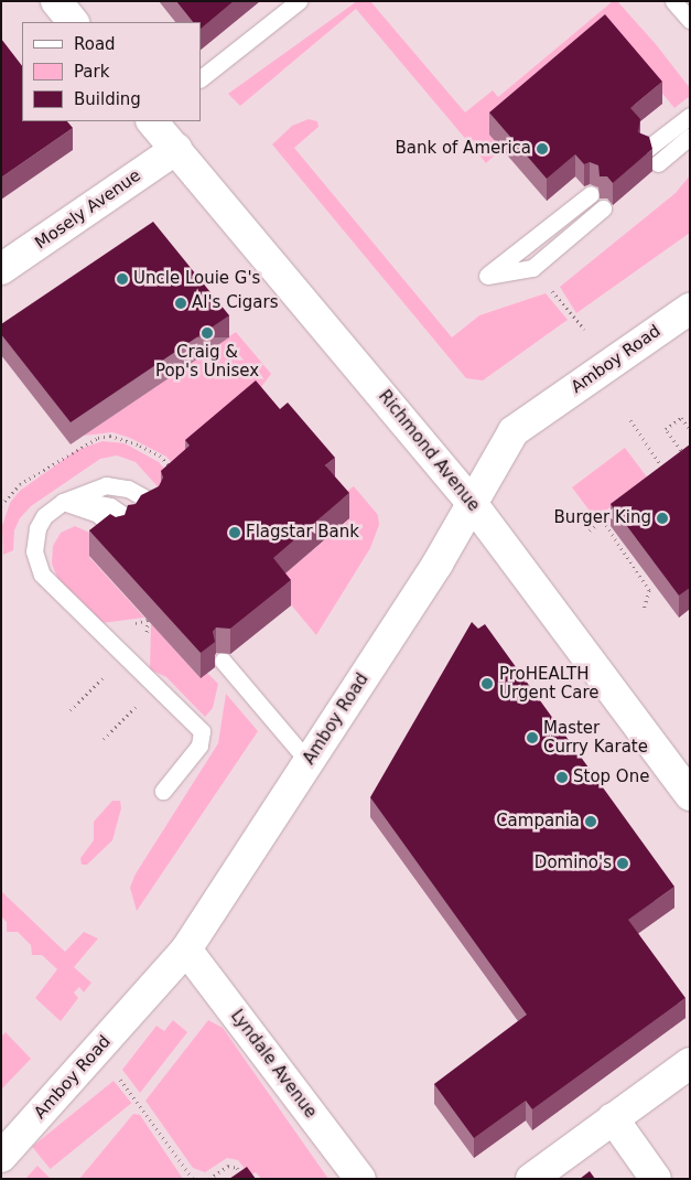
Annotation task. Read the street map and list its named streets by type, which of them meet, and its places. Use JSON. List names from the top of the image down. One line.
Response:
{"streets":{"main road":["Mosely Avenue","Amboy Road","Richmond Avenue","Lyndale Avenue"]},"crossings":[["Mosely Avenue","Richmond Avenue"],["Amboy Road","Richmond Avenue"],["Amboy Road","Lyndale Avenue"]],"places":["Bank of America","Uncle Louie G's","Al's Cigars","Craig & Pop's Unisex","Burger King","Flagstar Bank","ProHEALTH Urgent Care","Master Curry Karate","Stop One","Campania","Domino's"],"legend":["Road","Park","Building"]}
